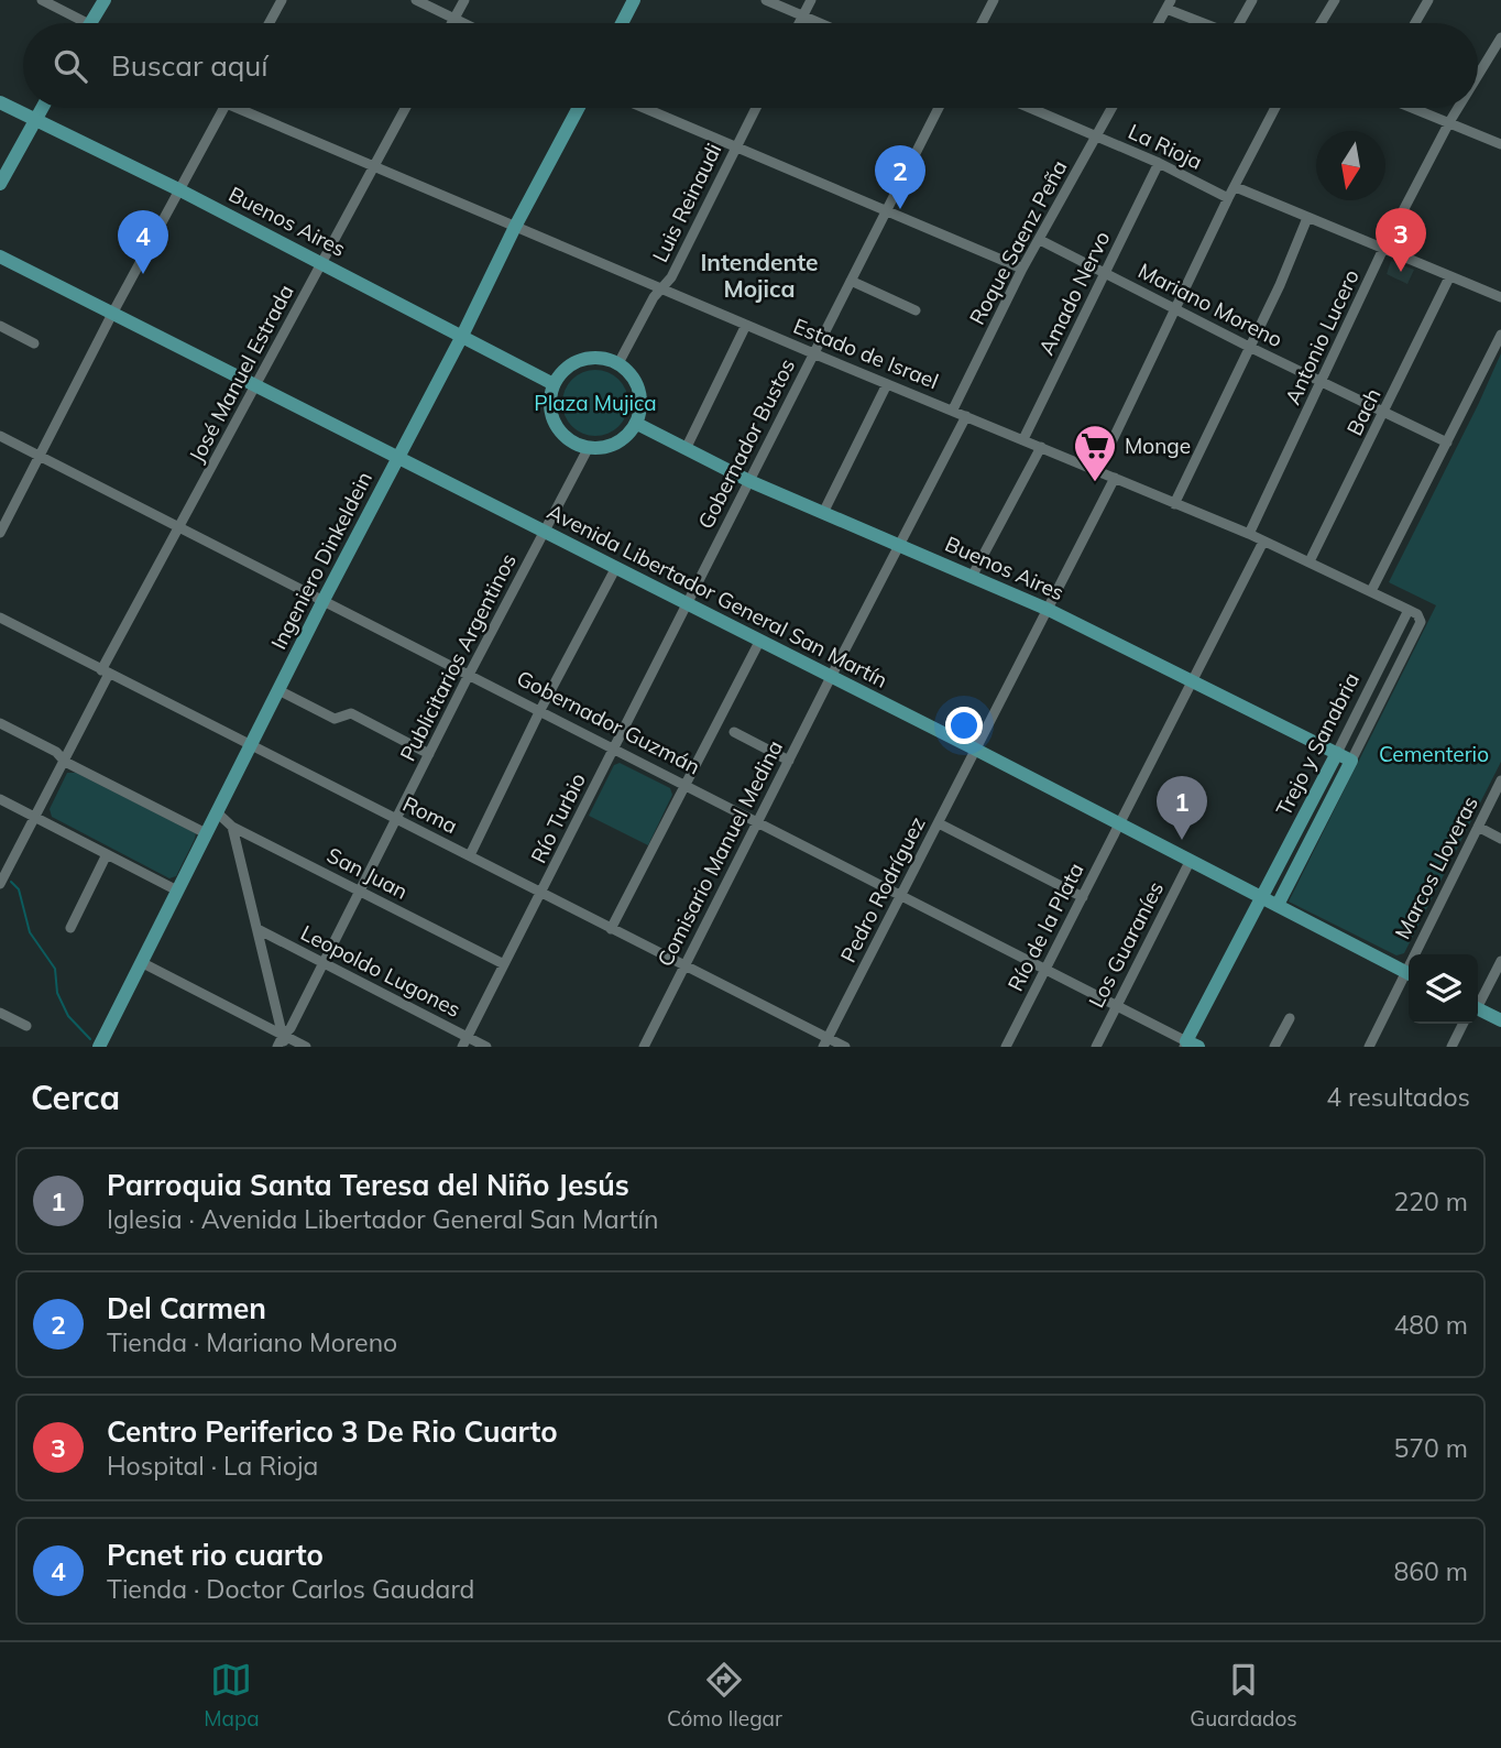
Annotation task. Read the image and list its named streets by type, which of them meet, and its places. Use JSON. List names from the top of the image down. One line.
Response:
{"streets":{"main road":["Buenos Aires","Ingeniero Dinkeldein","Avenida Libertador General San Martín","Trejo y Sanabria"],"street":["La Rioja","Luis Reinaudi","Roque Saenz Peña","Amado Nervo","Mariano Moreno","Antonio Lucero","Estado de Israel","José Manuel Estrada","Bach","Gobernador Bustos","Publicitarios Argentinos","Gobernador Guzmán","Roma","Río Turbio","Comisario Manuel Medina","Marcos Lloveras","San Juan","Pedro Rodríguez","Río de la Plata","Los Guaraníes","Leopoldo Lugones"]},"crossings":[["La Rioja","Roque Saenz Peña"],["La Rioja","Amado Nervo"],["Luis Reinaudi","Buenos Aires"],["Luis Reinaudi","Estado de Israel"],["Luis Reinaudi","Publicitarios Argentinos"],["Buenos Aires","José Manuel Estrada"],["Buenos Aires","Gobernador Bustos"],["Buenos Aires","Ingeniero Dinkeldein"],["Buenos Aires","Publicitarios Argentinos"],["Buenos Aires","Trejo y Sanabria"],["Buenos Aires","Pedro Rodríguez"],["Roque Saenz Peña","Mariano Moreno"],["Roque Saenz Peña","Estado de Israel"],["Amado Nervo","Mariano Moreno"],["Amado Nervo","Estado de Israel"],["Mariano Moreno","Antonio Lucero"],["Mariano Moreno","Bach"],["Antonio Lucero","Estado de Israel"],["Estado de Israel","José Manuel Estrada"],["Estado de Israel","Bach"],["Estado de Israel","Gobernador Bustos"],["Estado de Israel","Ingeniero Dinkeldein"],["Estado de Israel","Trejo y Sanabria"],["Estado de Israel","Pedro Rodríguez"],["José Manuel Estrada","Avenida Libertador General San Martín"],["José Manuel Estrada","Gobernador Guzmán"],["José Manuel Estrada","Roma"],["Gobernador Bustos","Avenida Libertador General San Martín"],["Gobernador Bustos","Río Turbio"],["Ingeniero Dinkeldein","Avenida Libertador General San Martín"],["Ingeniero Dinkeldein","Gobernador Guzmán"],["Ingeniero Dinkeldein","Roma"],["Ingeniero Dinkeldein","San Juan"],["Avenida Libertador General San Martín","Publicitarios Argentinos"],["Avenida Libertador General San Martín","Trejo y Sanabria"],["Avenida Libertador General San Martín","Río Turbio"],["Avenida Libertador General San Martín","Comisario Manuel Medina"],["Avenida Libertador General San Martín","Pedro Rodríguez"],["Avenida Libertador General San Martín","Río de la Plata"],["Avenida Libertador General San Martín","Los Guaraníes"],["Publicitarios Argentinos","Gobernador Guzmán"],["Publicitarios Argentinos","Roma"],["Publicitarios Argentinos","San Juan"],["Publicitarios Argentinos","Leopoldo Lugones"],["Gobernador Guzmán","Trejo y Sanabria"],["Gobernador Guzmán","Río Turbio"],["Gobernador Guzmán","Comisario Manuel Medina"],["Gobernador Guzmán","Pedro Rodríguez"],["Gobernador Guzmán","Río de la Plata"],["Gobernador Guzmán","Los Guaraníes"],["Roma","Río Turbio"],["Roma","Comisario Manuel Medina"],["Roma","Pedro Rodríguez"],["Río Turbio","San Juan"],["Río Turbio","Leopoldo Lugones"]],"districts":["Intendente Mojica"],"parks":["Plaza Mujica","Cementerio"],"places":{"supermarket":["Monge"]},"north":"bottom","page":{"search":"Buscar aquí","pins":["2","3","4","1"],"heading":["Cerca","4 resultados"],"list":[{"mark":"1","name":"Parroquia Santa Teresa del Niño Jesús","note":"Iglesia · Avenida Libertador General San Martín","value":"220 m"},{"mark":"2","name":"Del Carmen","note":"Tienda · Mariano Moreno","value":"480 m"},{"mark":"3","name":"Centro Periferico 3 De Rio Cuarto","note":"Hospital · La Rioja","value":"570 m"},{"mark":"4","name":"Pcnet rio cuarto","note":"Tienda · Doctor Carlos Gaudard","value":"860 m"}],"nav":["Mapa","Cómo llegar","Guardados"]}}
